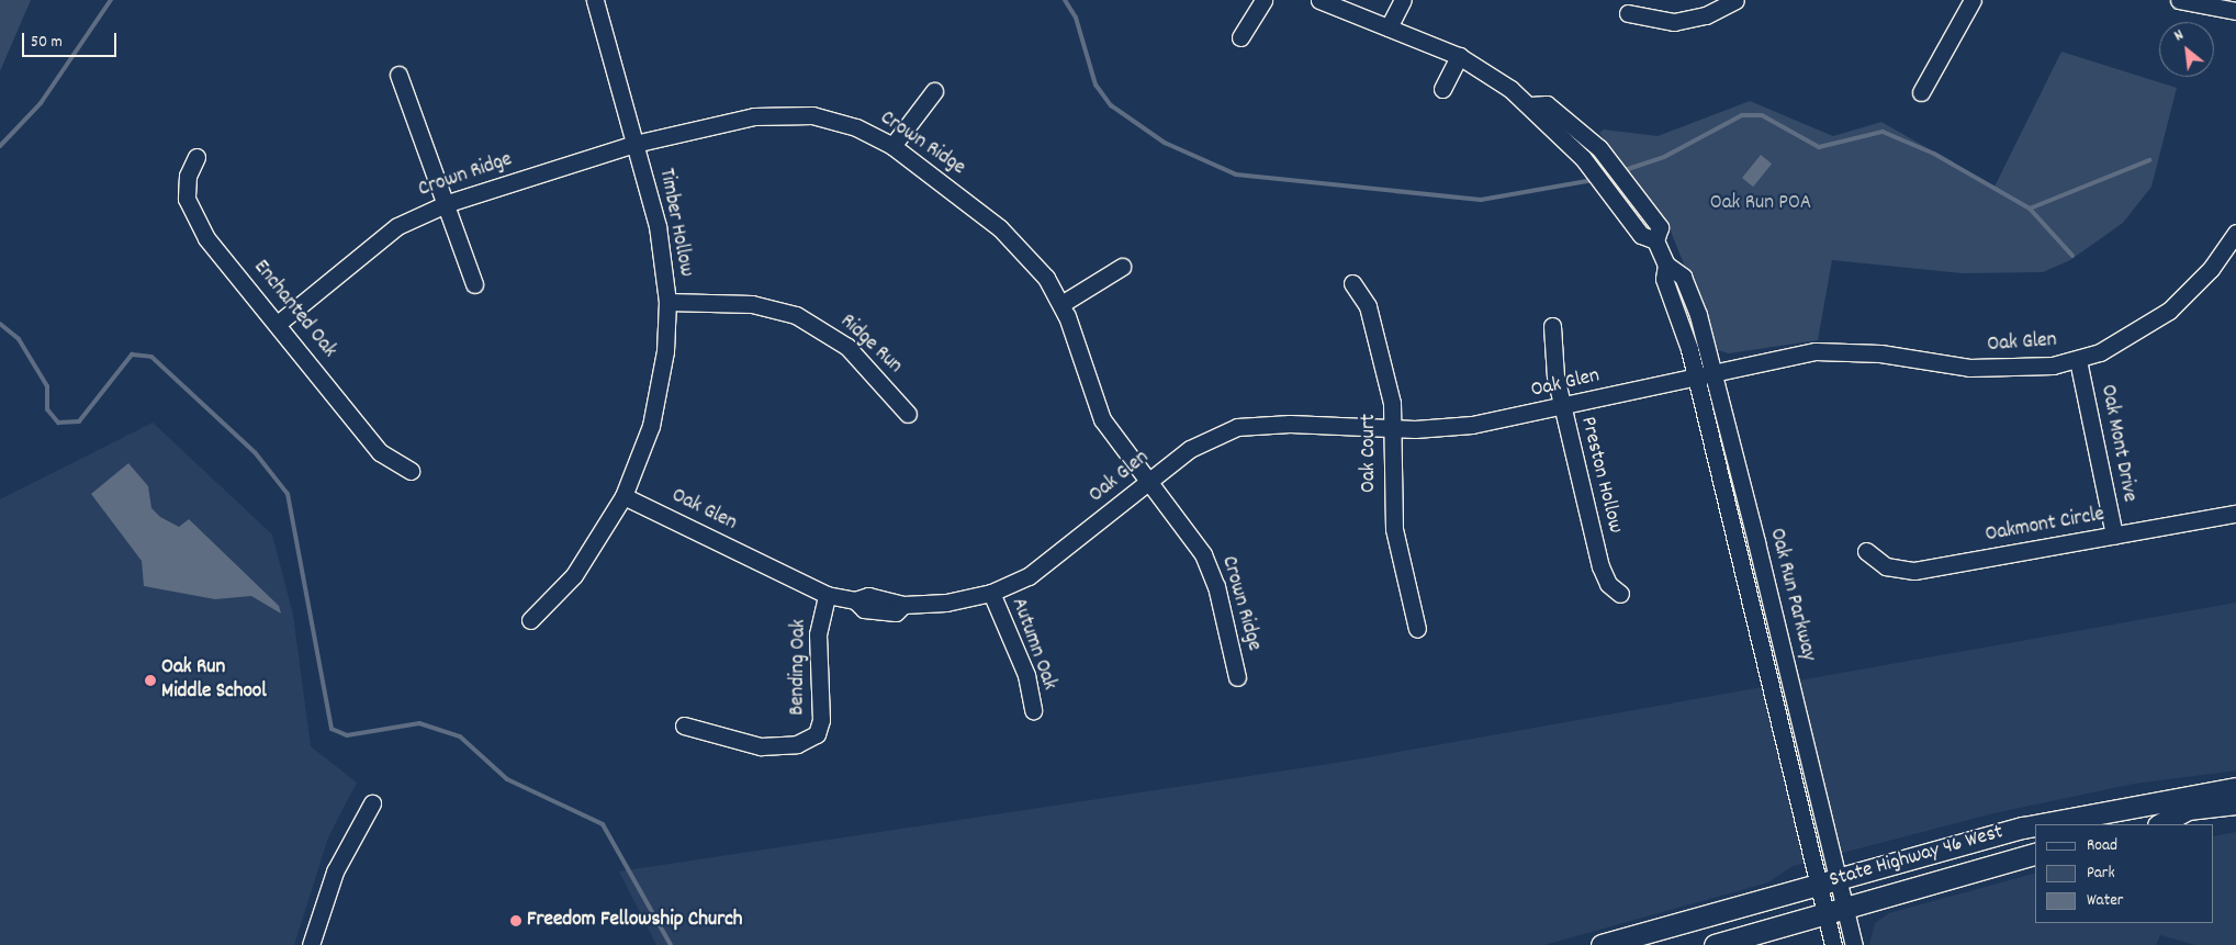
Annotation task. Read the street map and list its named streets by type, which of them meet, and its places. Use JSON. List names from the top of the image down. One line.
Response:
{"streets":{"main road":["State Highway 46 West"],"street":["Crown Ridge","Timber Hollow","Enchanted Oak","Oak Glen","Ridge Run","Oak Mont Drive","Oak Court","Preston Hollow","Oakmont Circle","Oak Run Parkway","Autumn Oak","Bending Oak"]},"crossings":[["Crown Ridge","Timber Hollow"],["Crown Ridge","Enchanted Oak"],["Crown Ridge","Oak Glen"],["Timber Hollow","Oak Glen"],["Timber Hollow","Ridge Run"],["Oak Glen","Oak Mont Drive"],["Oak Glen","Oak Court"],["Oak Glen","Preston Hollow"],["Oak Glen","Oak Run Parkway"],["Oak Glen","Autumn Oak"],["Oak Glen","Bending Oak"],["Oak Mont Drive","Oakmont Circle"],["Oak Run Parkway","State Highway 46 West"]],"parks":["Oak Run POA"],"places":["Oak Run Middle School","Freedom Fellowship Church"],"legend":["Road","Park","Water"],"scale_bar":"50 m","north":"top left"}
